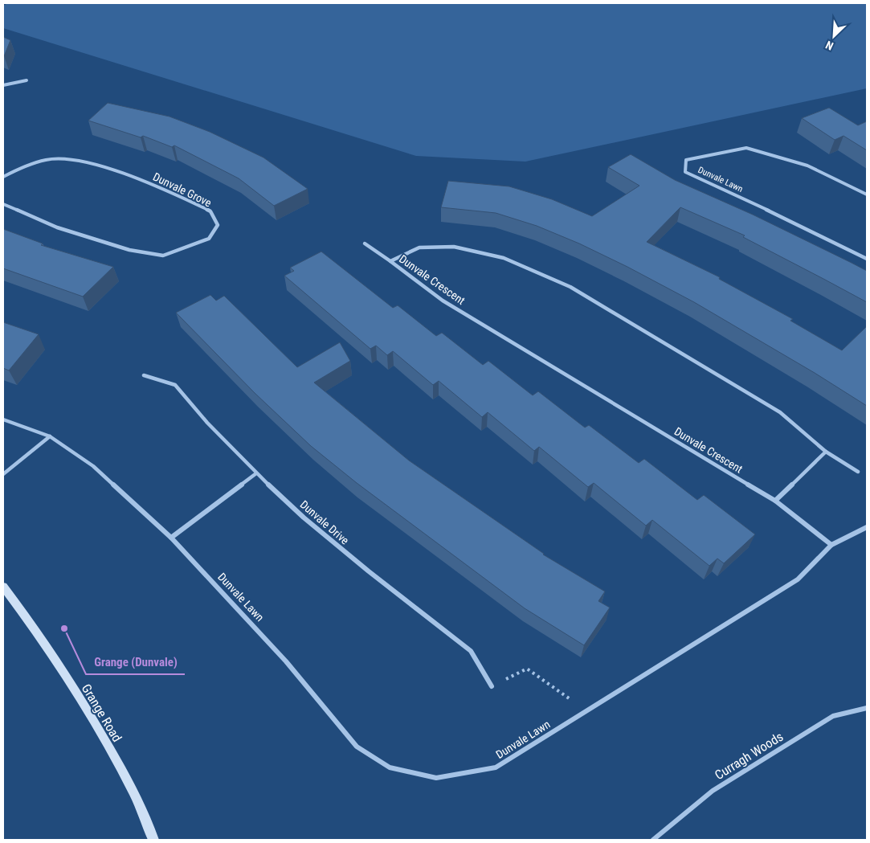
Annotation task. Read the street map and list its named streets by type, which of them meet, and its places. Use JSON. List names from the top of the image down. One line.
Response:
{"streets":{"main road":["Grange Road"],"street":["Dunvale Lawn","Dunvale Grove","Dunvale Crescent","Dunvale Drive","Curragh Woods"]},"crossings":[["Dunvale Lawn","Dunvale Crescent"]],"places":["Grange (Dunvale)"],"north":"bottom left"}
